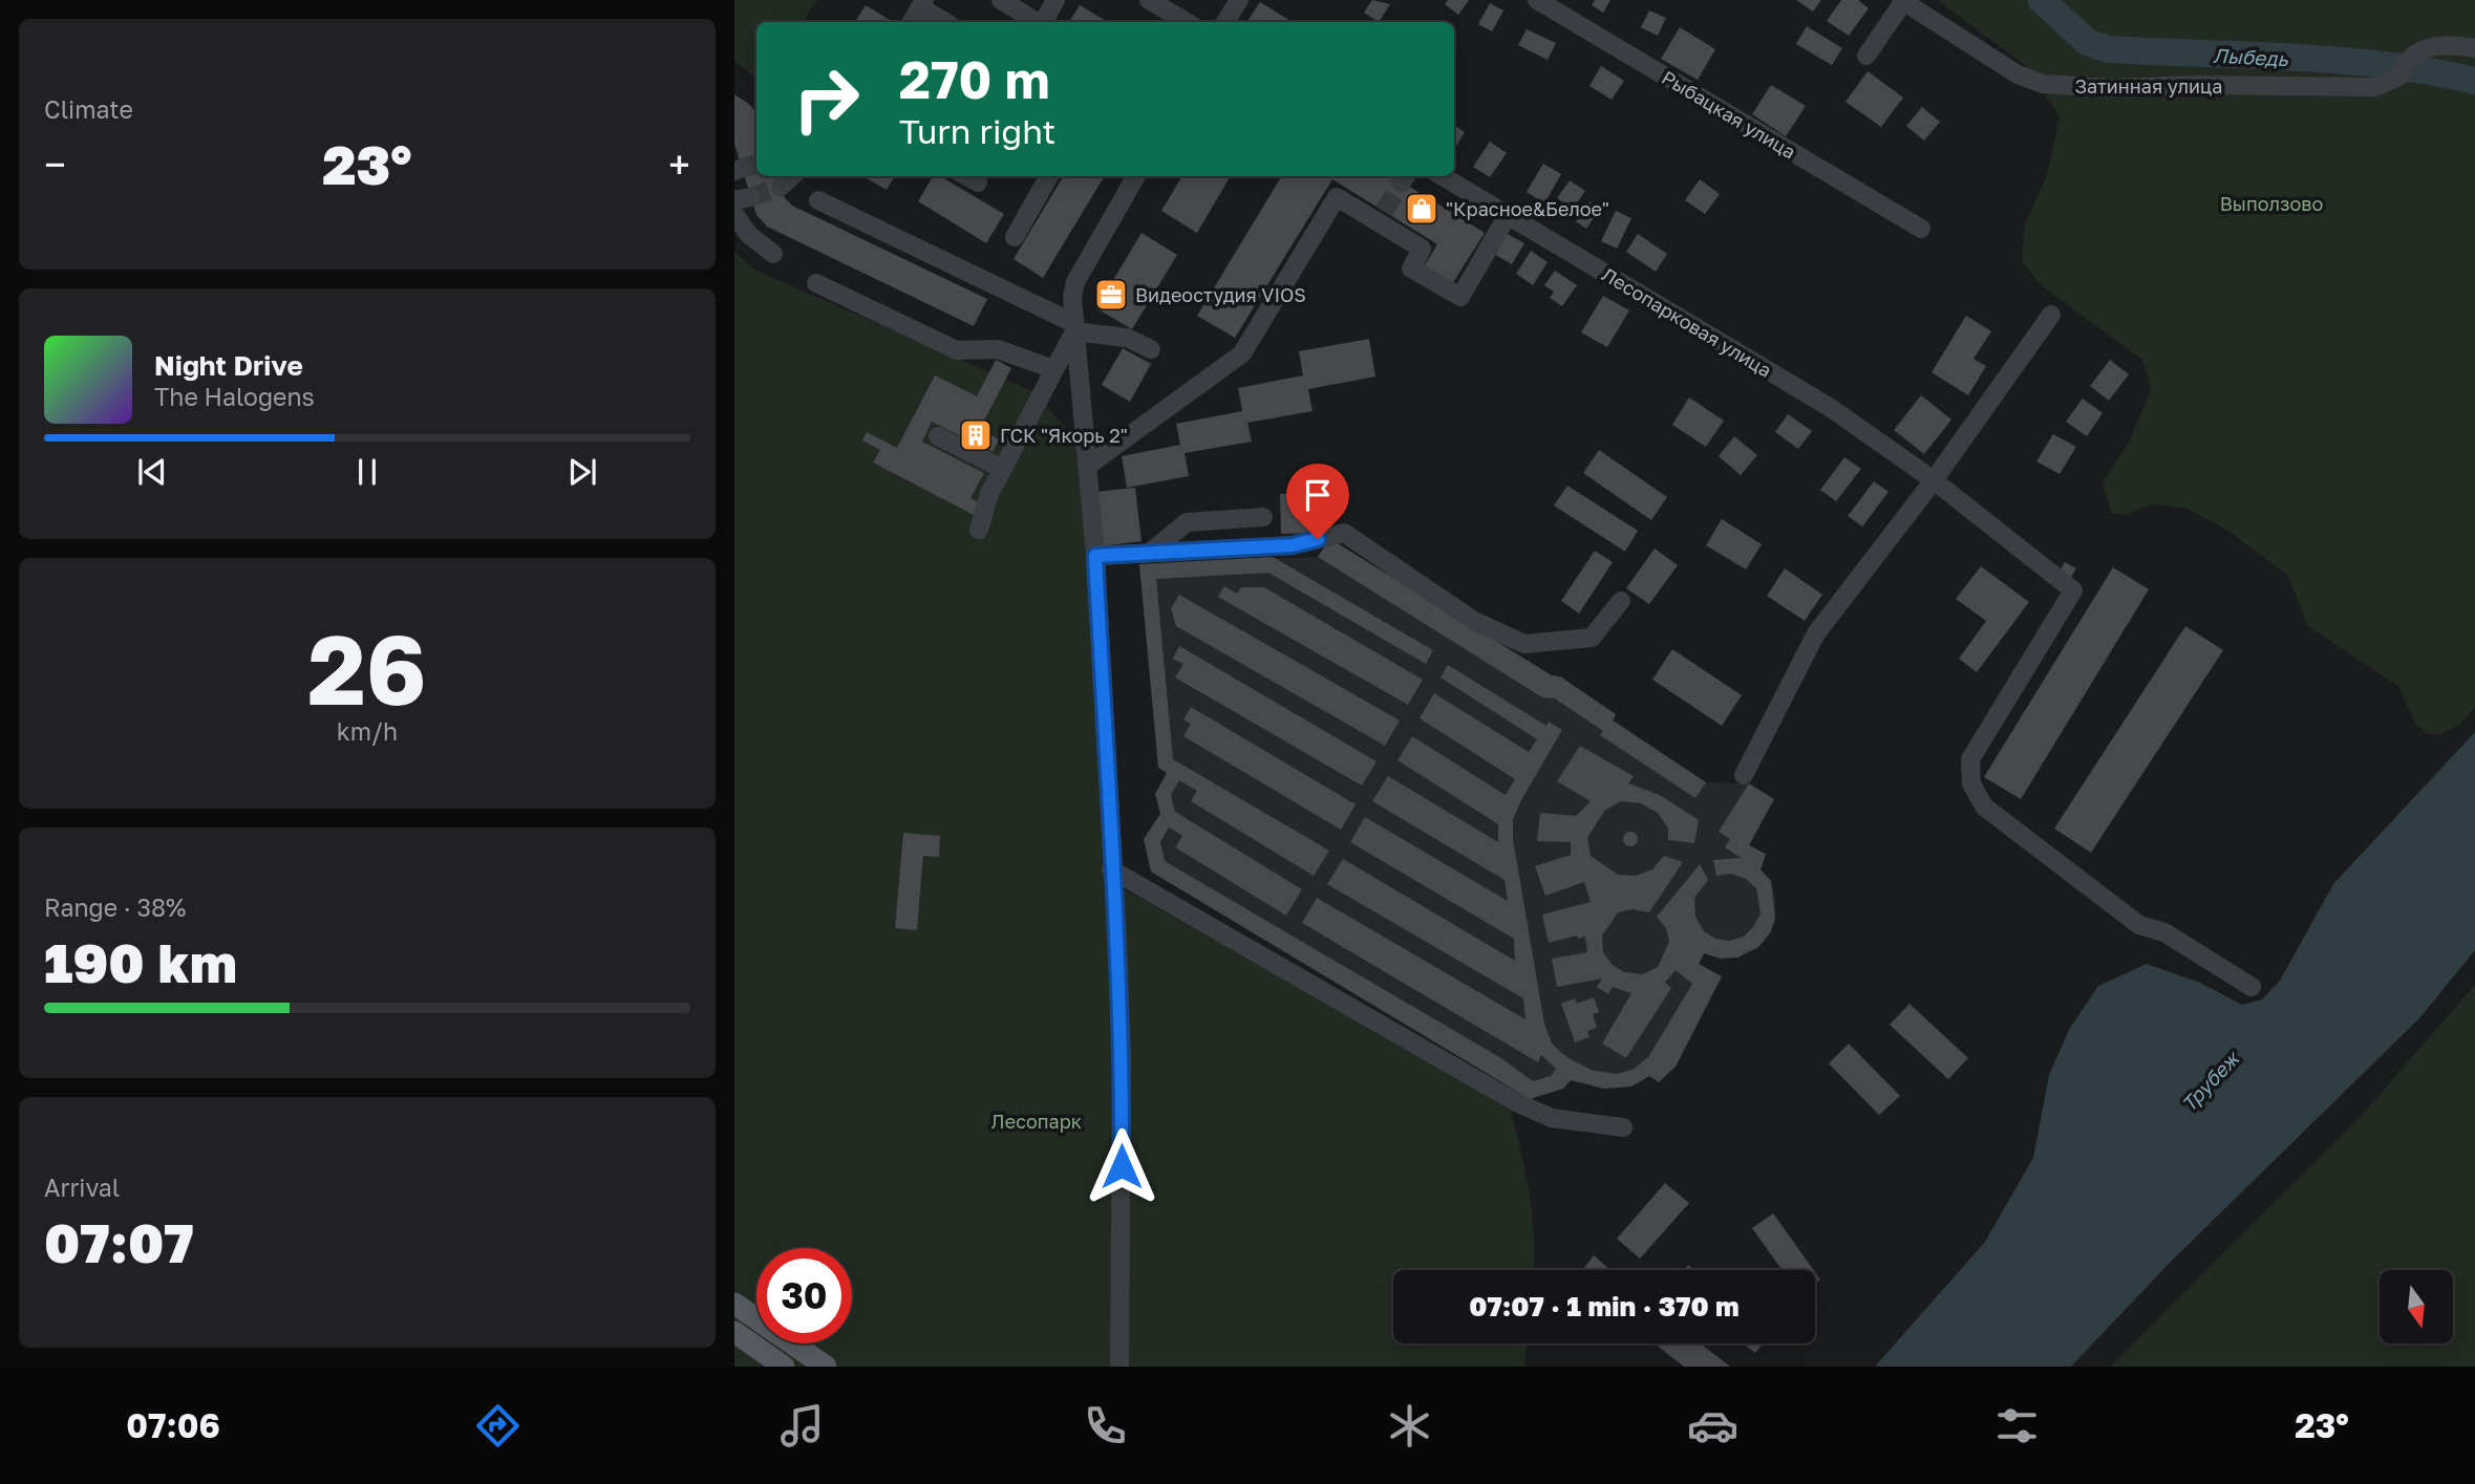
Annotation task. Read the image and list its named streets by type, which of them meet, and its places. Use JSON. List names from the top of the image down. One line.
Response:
{"streets":{"street":["Затинная улица","Рыбацкая улица","Лесопарковая улица"]},"water":["Лыбедь","Трубеж"],"parks":["Выползово","Лесопарк"],"places":{"shop":["\"Красное&Белое\""],"office":["Видеостудия VIOS"],"building":["ГСК \"Якорь 2\""]},"north":"bottom","page":{"tile":["Climate",["26","km/h"],["Range · 38%","190 km"],["Arrival","07:07"]],"turn":["270 m","Turn right"],"heat":["−","23°","+"],"song":["Night Drive","The Halogens"],"limit":"30","trip":"07:07 · 1 min · 370 m","tabs":["07:06","23°"]}}
